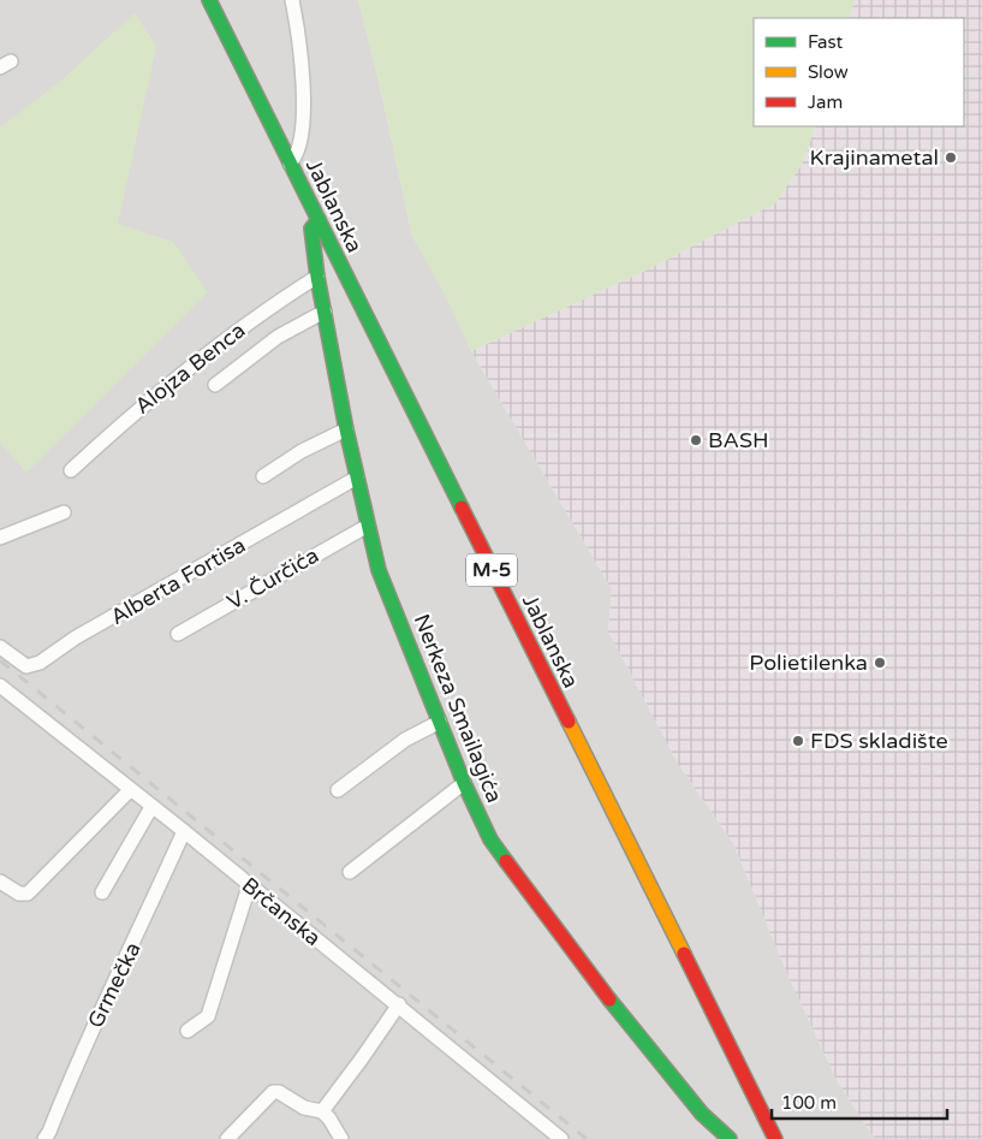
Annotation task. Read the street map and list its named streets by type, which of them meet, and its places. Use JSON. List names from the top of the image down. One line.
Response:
{"streets":{"main road":["Jablanska","M-5","Nerkeza Smailagića"],"street":["Alojza Benca","V. Čurčića","Alberta Fortisa","Brčanska","Grmečka"]},"crossings":[["Jablanska","Nerkeza Smailagića"],["Alojza Benca","Nerkeza Smailagića"],["V. Čurčića","Nerkeza Smailagića"],["Alberta Fortisa","Nerkeza Smailagića"],["Brčanska","Grmečka"]],"places":["Krajinametal","BASH","Polietilenka","FDS skladište"],"legend":["Fast","Slow","Jam"],"scale_bar":"100 m"}
